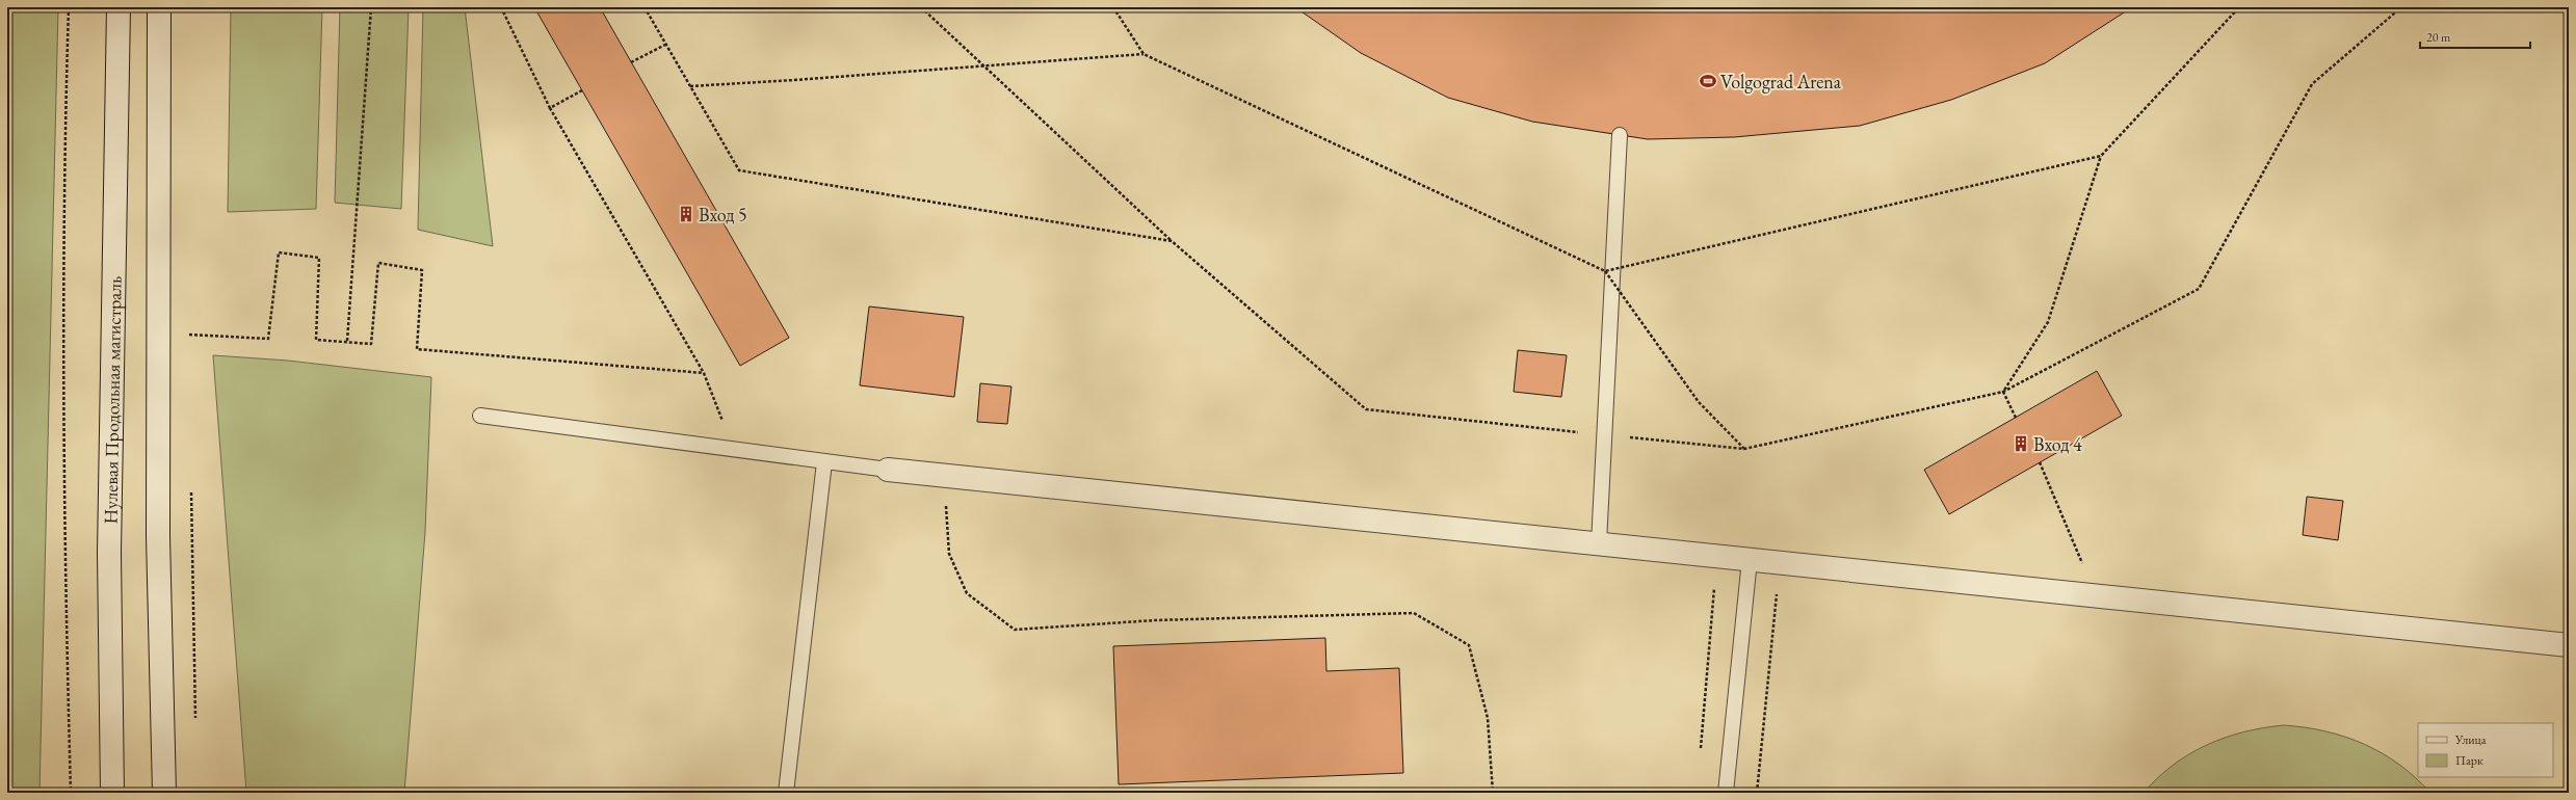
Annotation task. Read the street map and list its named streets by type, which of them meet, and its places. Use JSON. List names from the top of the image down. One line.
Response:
{"streets":{"street":["Нулевая Продольная магистраль"]},"places":{"sports":["Volgograd Arena"],"building":["Вход 5","Вход 4"]},"legend":["Улица","Парк"],"scale_bar":"20 m"}
